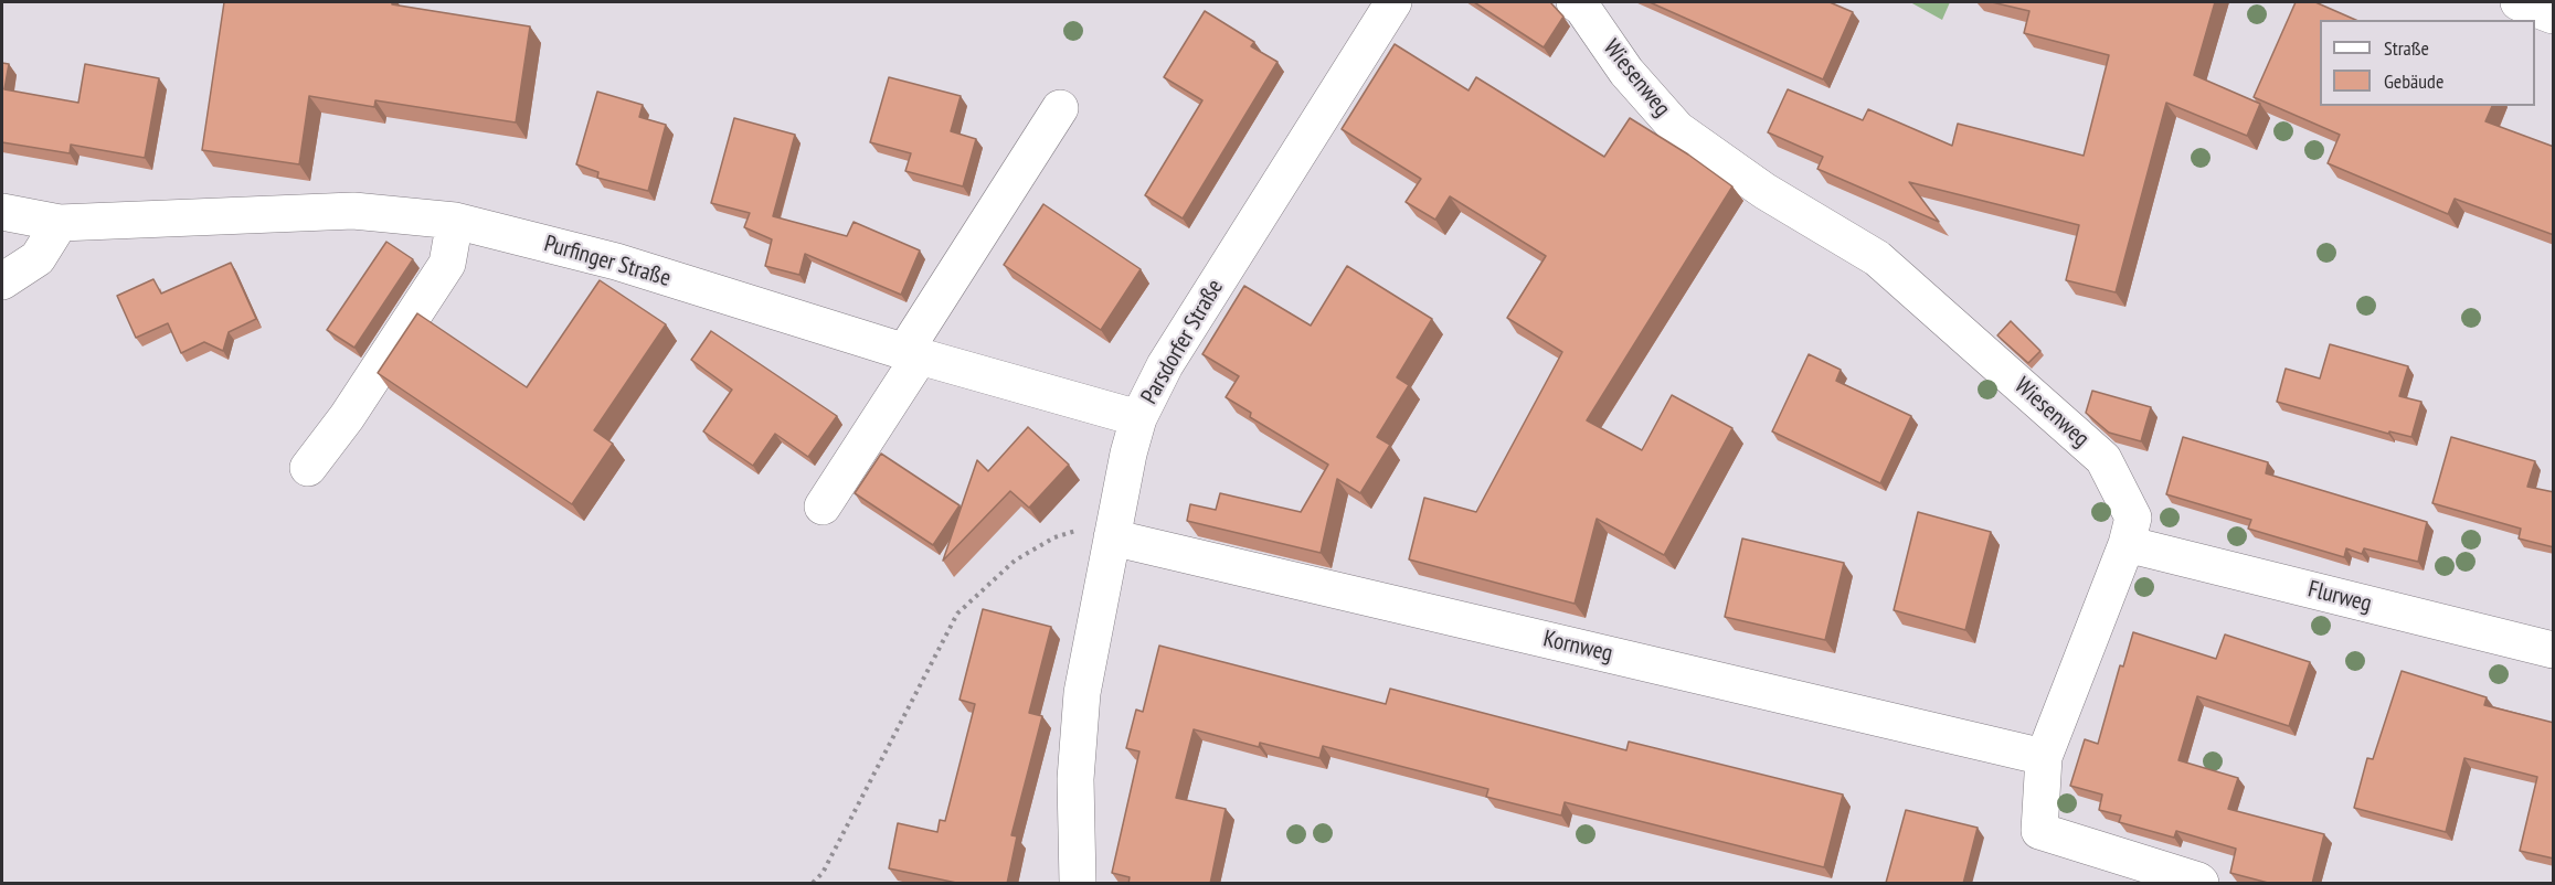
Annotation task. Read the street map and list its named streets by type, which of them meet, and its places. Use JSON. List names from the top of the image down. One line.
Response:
{"streets":{"street":["Wiesenweg","Purfinger Straße","Parsdorfer Straße","Flurweg","Kornweg"]},"crossings":[["Wiesenweg","Flurweg"],["Wiesenweg","Kornweg"],["Purfinger Straße","Parsdorfer Straße"],["Parsdorfer Straße","Kornweg"]],"legend":["Straße","Gebäude"]}
